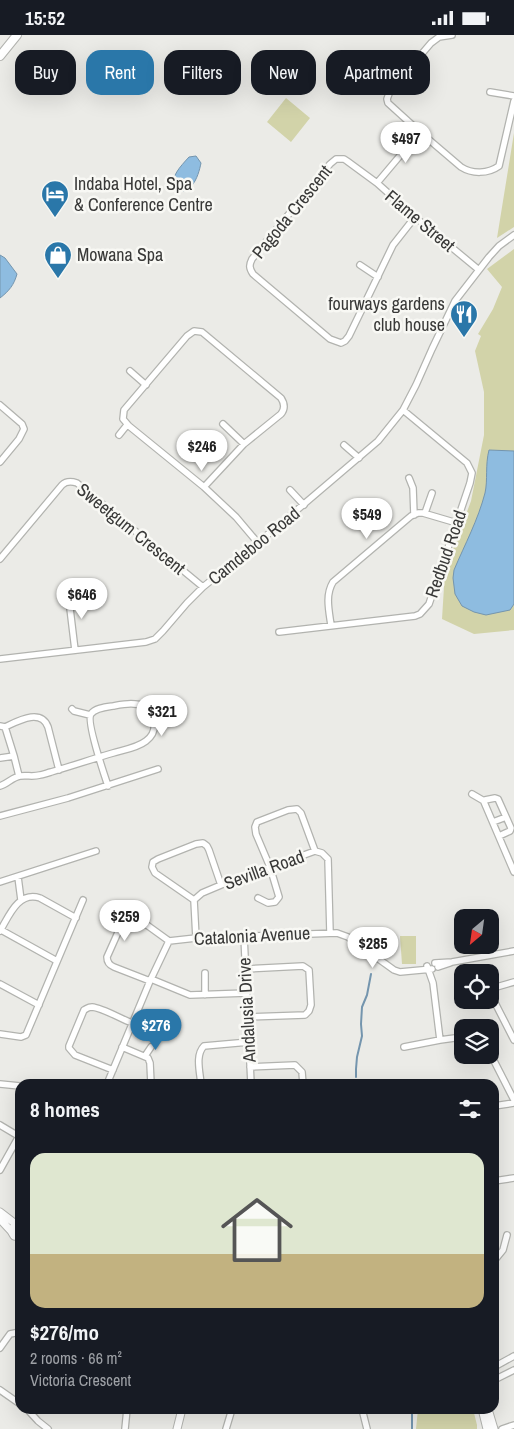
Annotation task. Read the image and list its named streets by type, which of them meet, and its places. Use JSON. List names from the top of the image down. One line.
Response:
{"streets":{"street":["Pagoda Crescent","Flame Street","Sweetgum Crescent","Camdeboo Road","Redbud Road","Sevilla Road","Catalonia Avenue","Andalusia Drive"]},"crossings":[["Pagoda Crescent","Flame Street"],["Flame Street","Camdeboo Road"],["Sweetgum Crescent","Camdeboo Road"],["Camdeboo Road","Redbud Road"],["Sevilla Road","Catalonia Avenue"],["Catalonia Avenue","Andalusia Drive"]],"places":{"hotel":["Indaba Hotel, Spa & Conference Centre"],"shop":["Mowana Spa"],"restaurant":["fourways gardens club house"]},"north":"bottom left","page":{"status":"15:52","chip":["Buy","Rent","Filters","New","Apartment"],"price":["$497","$246","$549","$646","$321","$259","$285","$276"],"heading":"8 homes","list":[{"name":"$276/mo","note":"2 rooms · 66 m² · Victoria Crescent"}]}}
